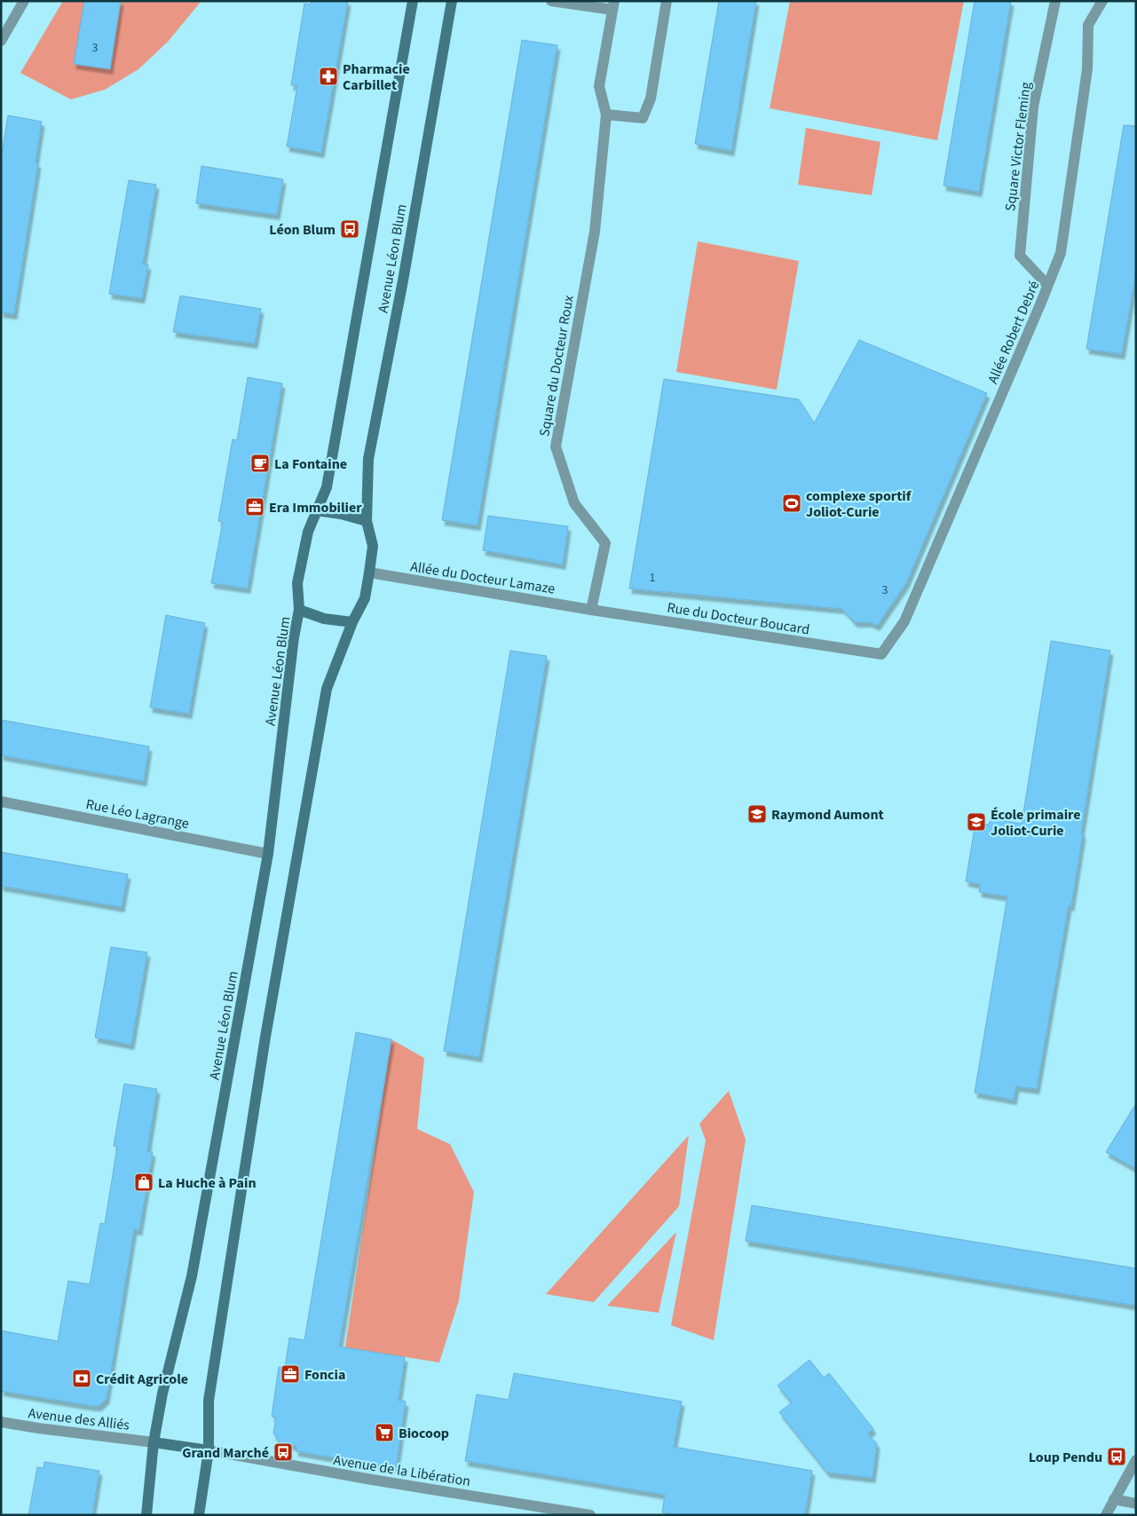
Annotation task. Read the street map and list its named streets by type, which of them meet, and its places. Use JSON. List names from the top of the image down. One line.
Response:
{"streets":{"main road":["Avenue Léon Blum"],"street":["Square Victor Fleming","Allée Robert Debré","Square du Docteur Roux","Allée du Docteur Lamaze","Rue du Docteur Boucard","Rue Léo Lagrange","Avenue des Alliés","Avenue de la Libération"]},"crossings":[["Square Victor Fleming","Allée Robert Debré"],["Avenue Léon Blum","Allée du Docteur Lamaze"],["Avenue Léon Blum","Rue Léo Lagrange"],["Avenue Léon Blum","Avenue des Alliés"],["Avenue Léon Blum","Avenue de la Libération"],["Allée Robert Debré","Rue du Docteur Boucard"],["Square du Docteur Roux","Allée du Docteur Lamaze"],["Square du Docteur Roux","Rue du Docteur Boucard"],["Allée du Docteur Lamaze","Rue du Docteur Boucard"]],"places":{"pharmacy":["Pharmacie Carbillet"],"bus stop":["Léon Blum","Grand Marché","Loup Pendu"],"cafe":["La Fontaine"],"sports":["complexe sportif Joliot-Curie"],"office":["Era Immobilier","Foncia"],"school or university":["Raymond Aumont","École primaire Joliot-Curie"],"shop":["La Huche à Pain"],"bank":["Crédit Agricole"],"supermarket":["Biocoop"]},"house_numbers":["3","1","3"]}
